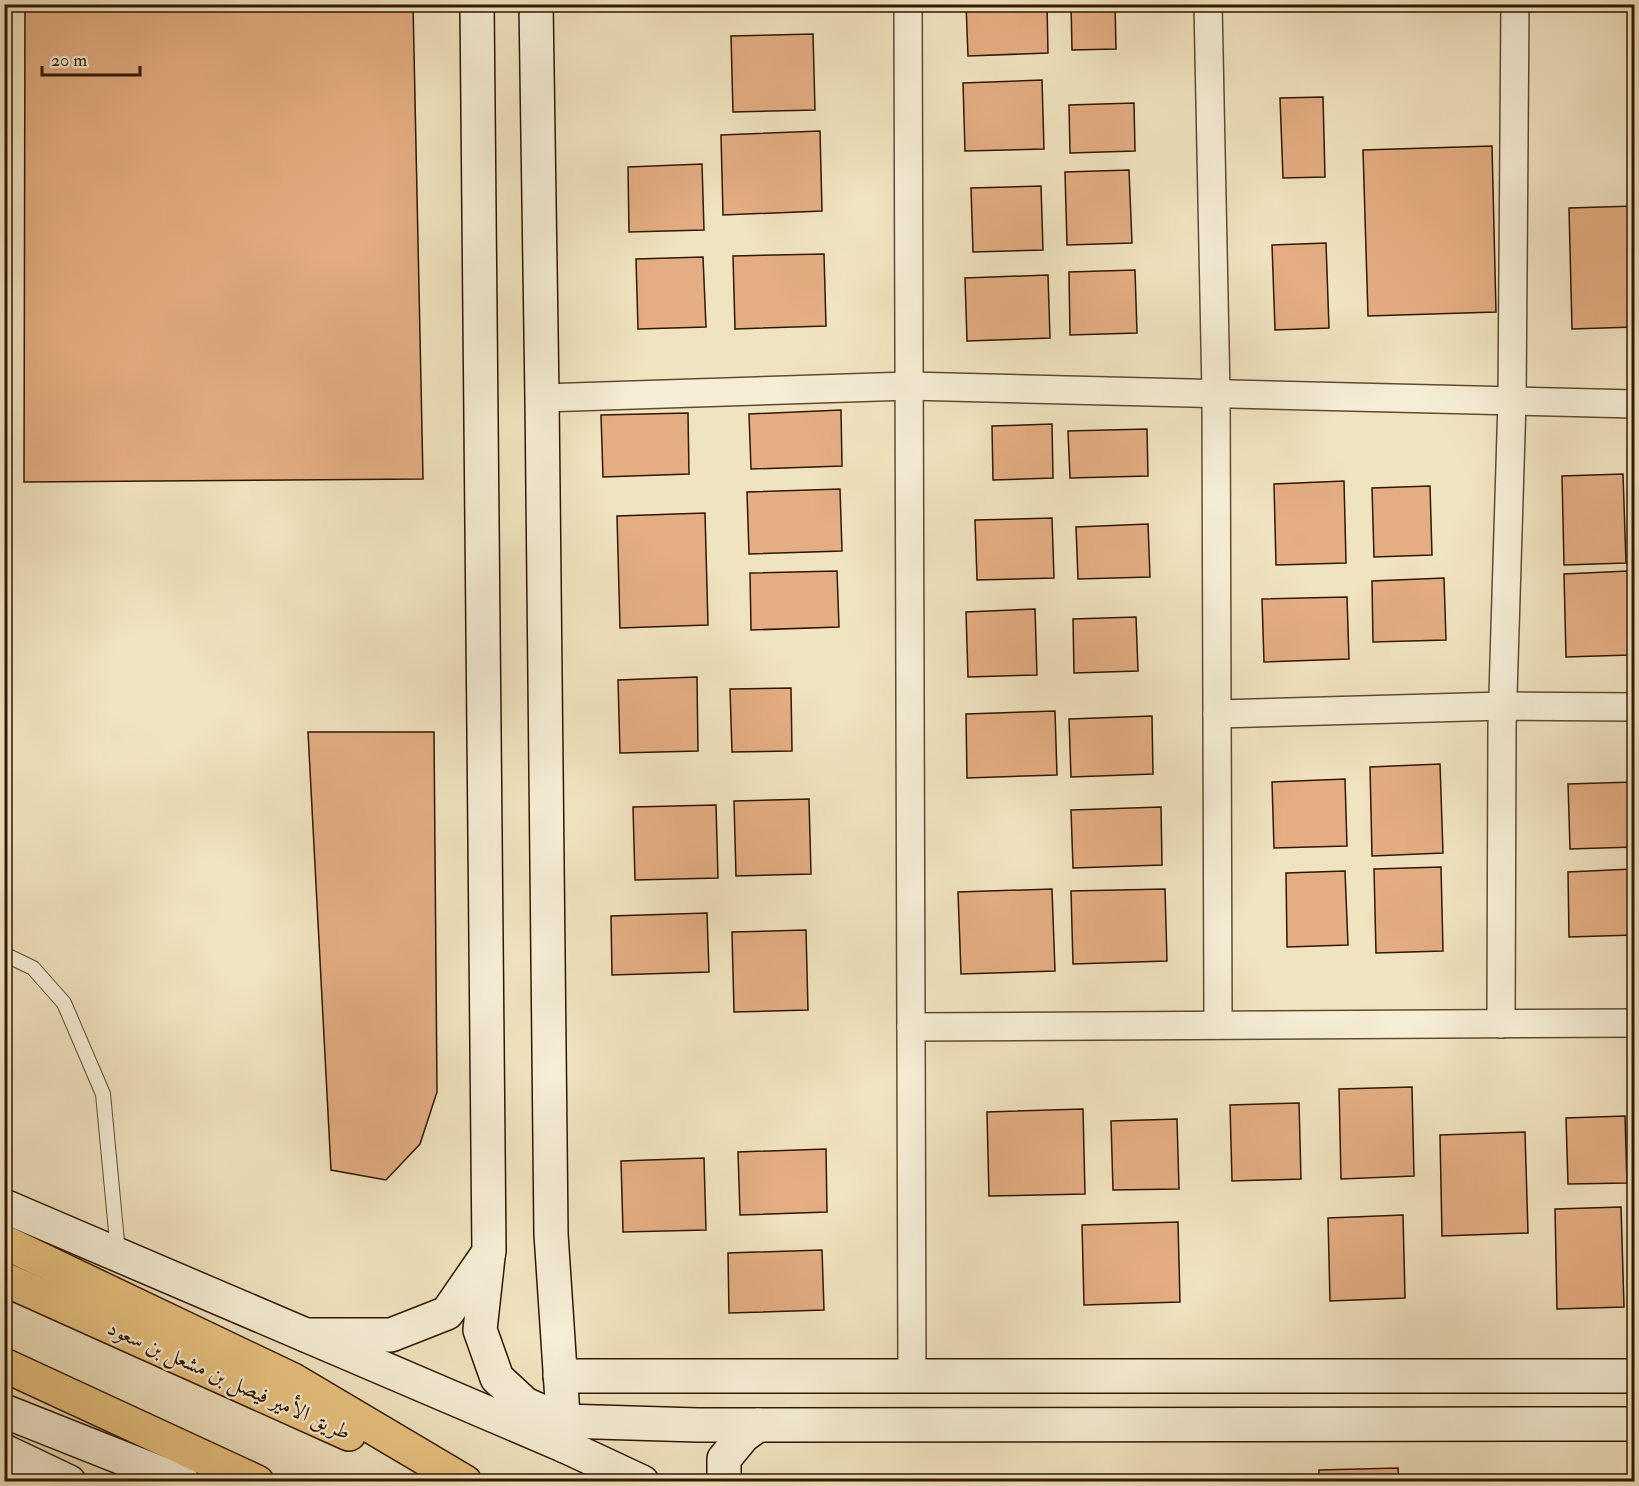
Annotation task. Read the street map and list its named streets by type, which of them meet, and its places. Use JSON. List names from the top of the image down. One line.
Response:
{"streets":{"main road":["طريق الأمير فيصل بن مشعل بن سعود"]},"scale_bar":"20 m"}
